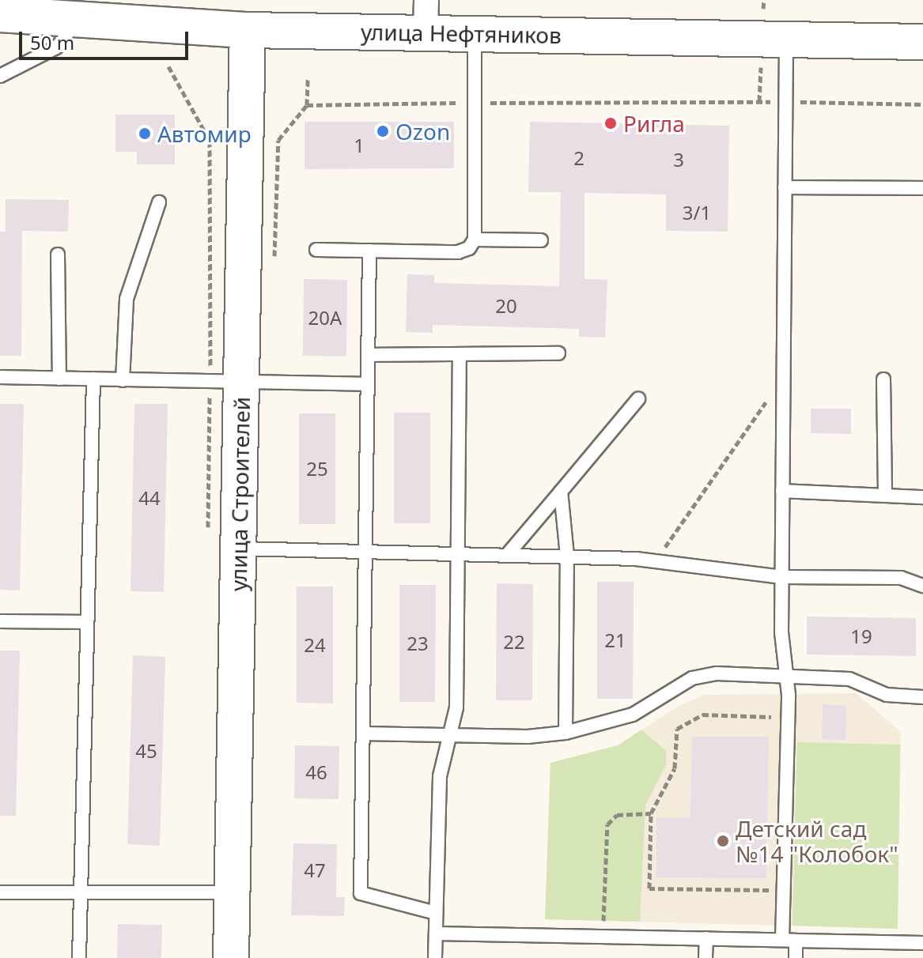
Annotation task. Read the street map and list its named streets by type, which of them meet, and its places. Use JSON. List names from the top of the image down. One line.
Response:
{"streets":{"main road":["улица Нефтяников","улица Строителей"]},"crossings":[["улица Нефтяников","улица Строителей"]],"places":["Ригла","Ozon","Автомир","Детский сад №14 \"Колобок\""],"house_numbers":["1","2","3","3/1","20","20А","25","44","19","21","22","23","24","45","46","47"],"scale_bar":"50 m"}
